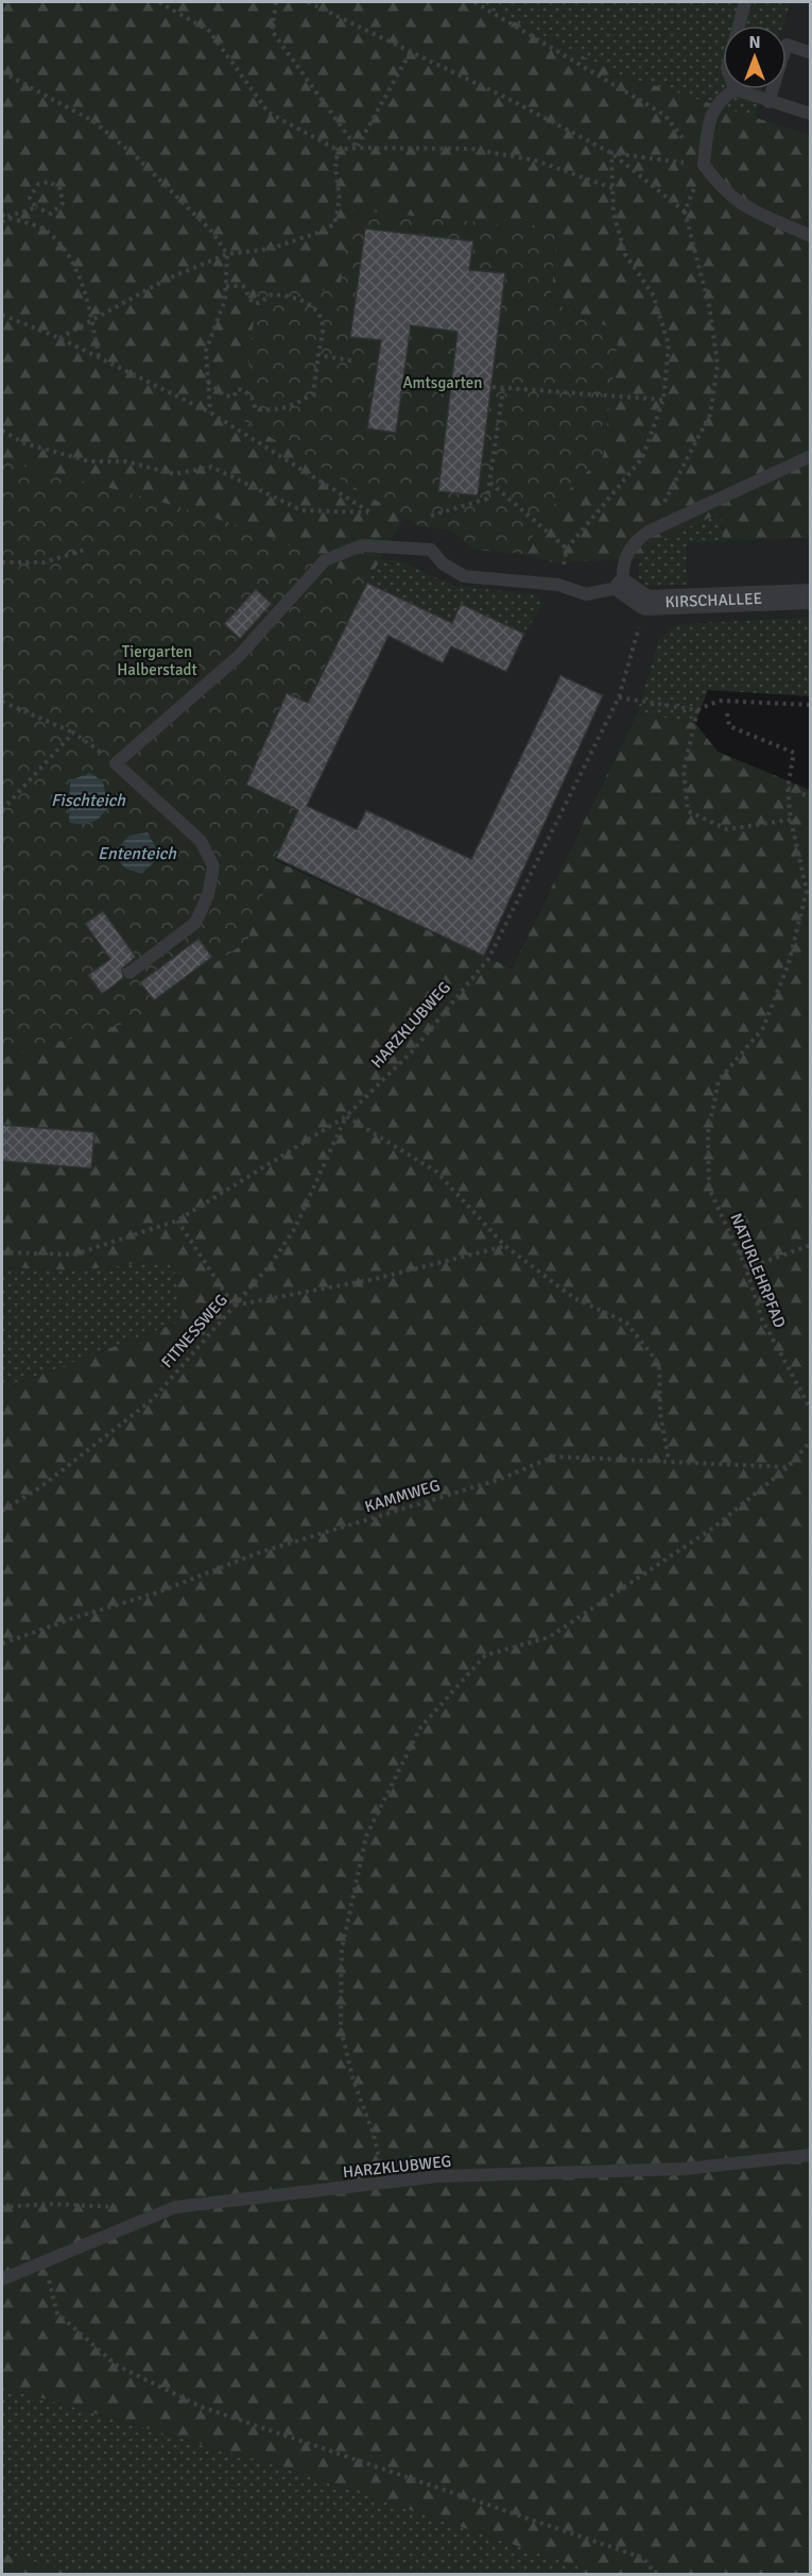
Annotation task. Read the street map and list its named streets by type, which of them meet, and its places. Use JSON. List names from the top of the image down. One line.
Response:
{"streets":{"street":["KIRSCHALLEE"],"lane":["HARZKLUBWEG"],"path":["NATURLEHRPFAD","FITNESSWEG","KAMMWEG"]},"crossings":[["KIRSCHALLEE","HARZKLUBWEG"],["HARZKLUBWEG","FITNESSWEG"]],"water":["Fischteich","Ententeich"],"parks":["Amtsgarten","Tiergarten Halberstadt"],"north":"top"}
